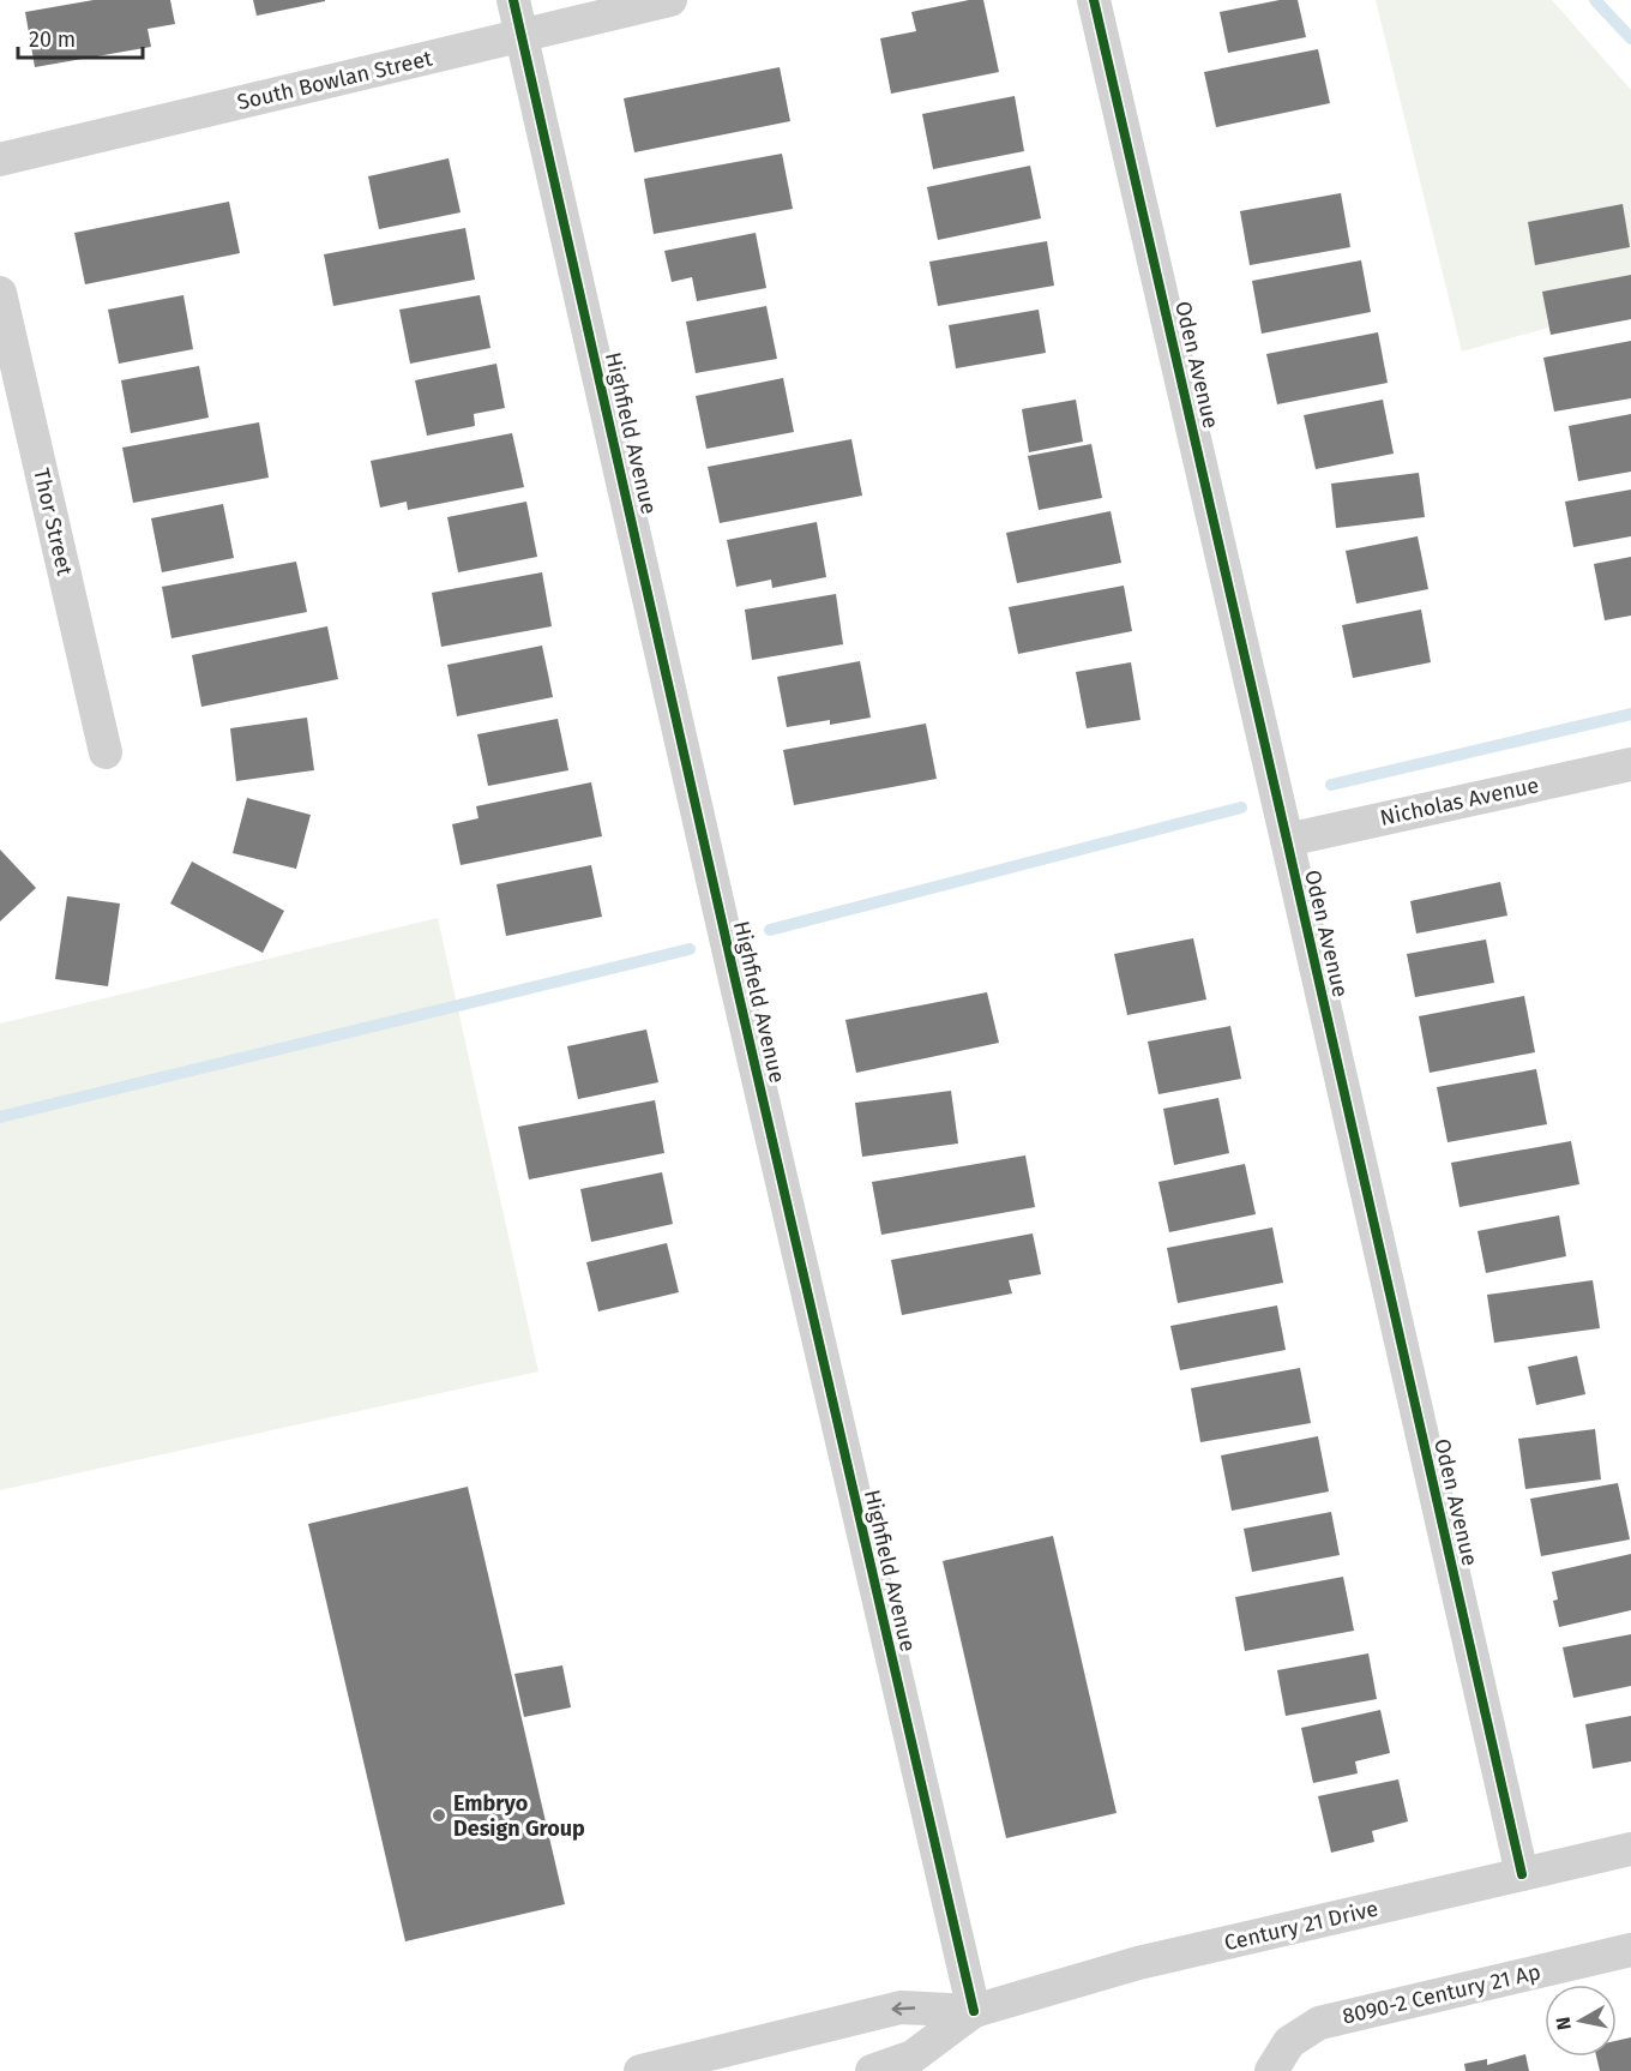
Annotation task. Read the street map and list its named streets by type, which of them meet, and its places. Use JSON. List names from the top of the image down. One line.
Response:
{"streets":{"street":["South Bowlan Street","Oden Avenue","Highfield Avenue","Thor Street","Nicholas Avenue","Century 21 Drive","8090-2 Century 21 Ap"]},"crossings":[["South Bowlan Street","Highfield Avenue"],["Oden Avenue","Nicholas Avenue"],["Oden Avenue","Century 21 Drive"],["Highfield Avenue","Century 21 Drive"]],"places":["Embryo Design Group"],"scale_bar":"20 m","north":"left"}
